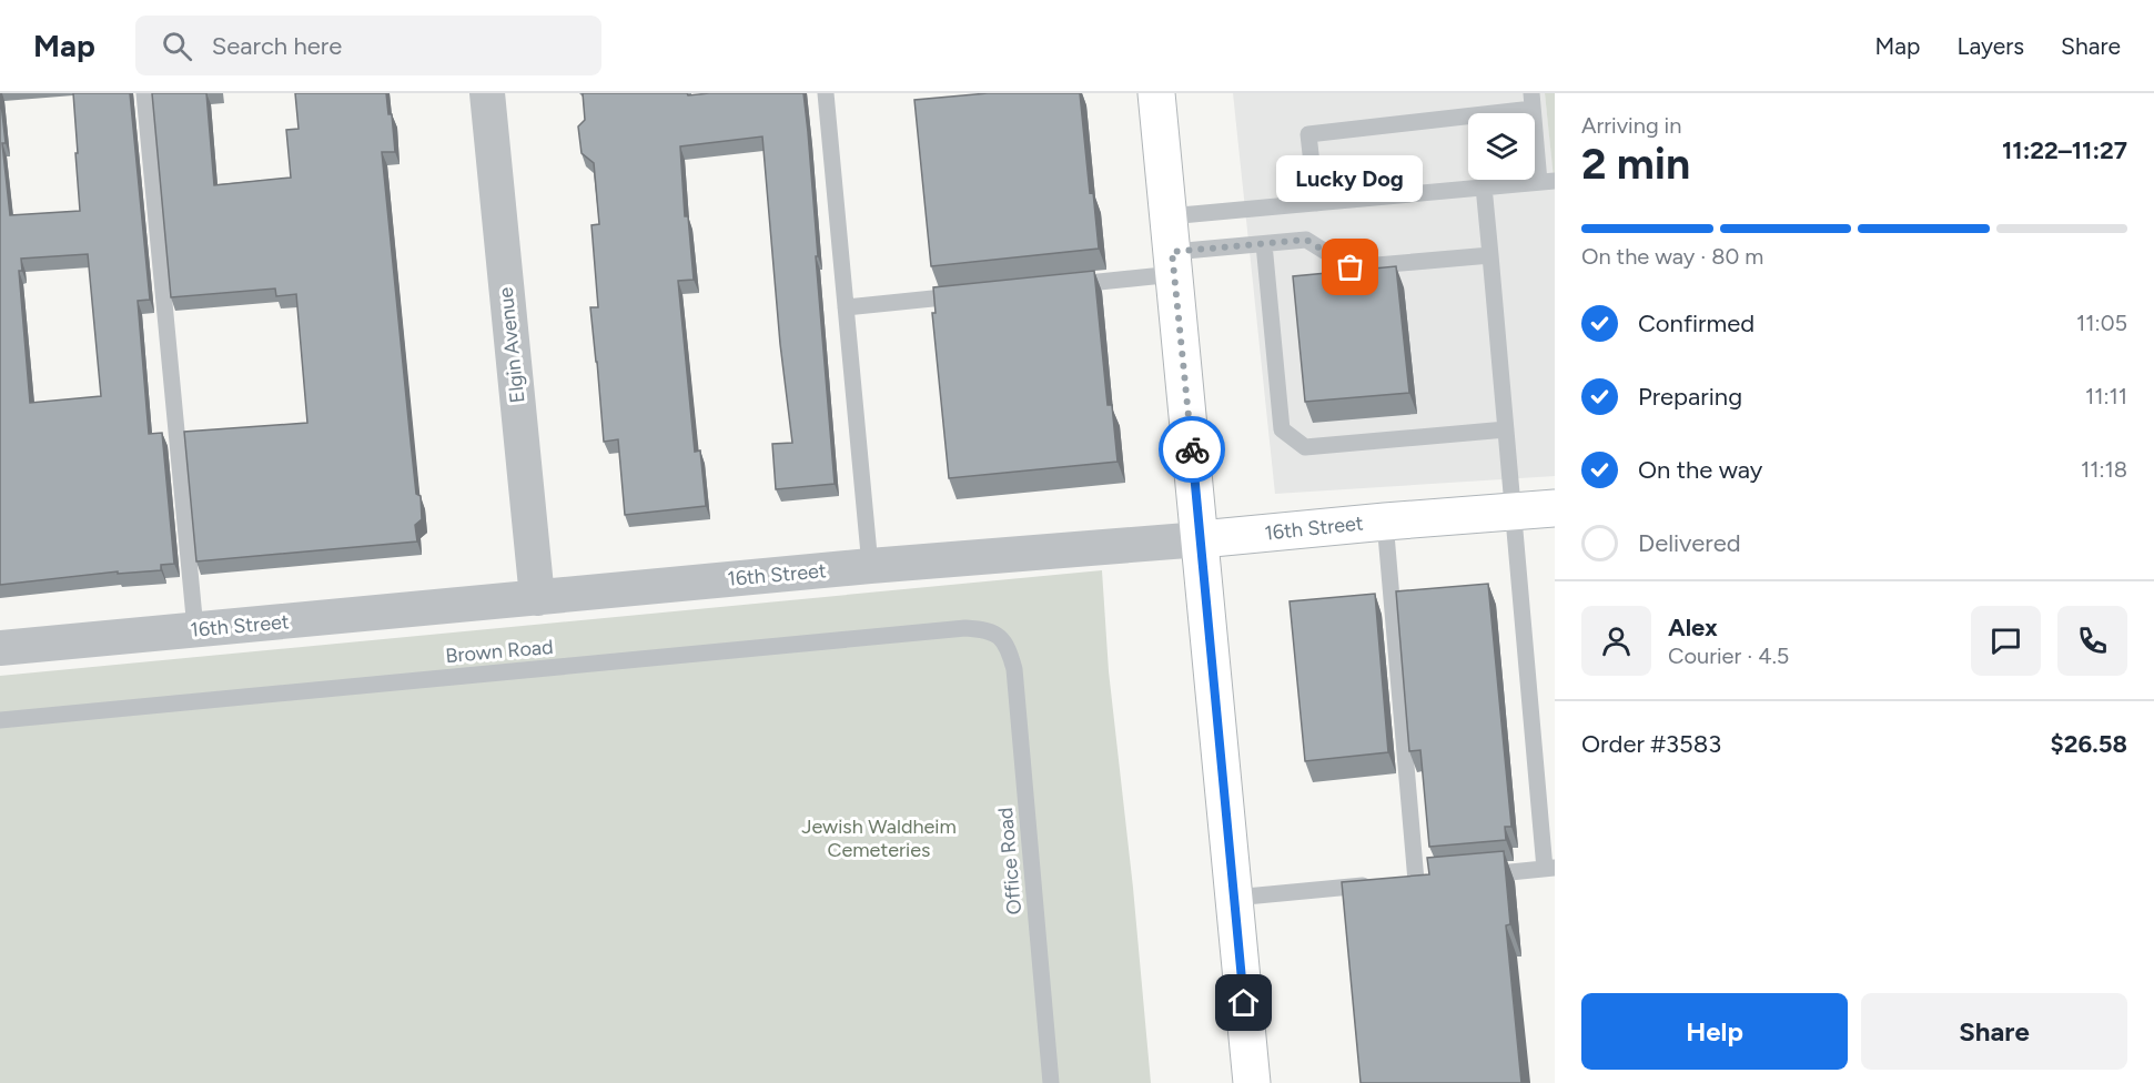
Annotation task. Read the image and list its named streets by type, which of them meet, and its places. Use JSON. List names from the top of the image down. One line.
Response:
{"streets":{"main road":["16th Street"],"street":["Elgin Avenue"],"lane":["Brown Road","Office Road"]},"crossings":[["Elgin Avenue","16th Street"],["Brown Road","Office Road"]],"parks":["Jewish Waldheim Cemeteries"],"places":["Lucky Dog"],"page":{"header":"Map","search":"Search here","nav":["Map","Layers","Share"],"heading":["2 min","Arriving in","11:22–11:27"],"panel":["Alex","Courier · 4.5","Order #3583","$26.58"],"bubble":"Lucky Dog","bar":"On the way · 80 m","list":[["Confirmed","11:05"],["Preparing","11:11"],["On the way","11:18"],"Delivered"],"buttons":["Help","Share"]}}
